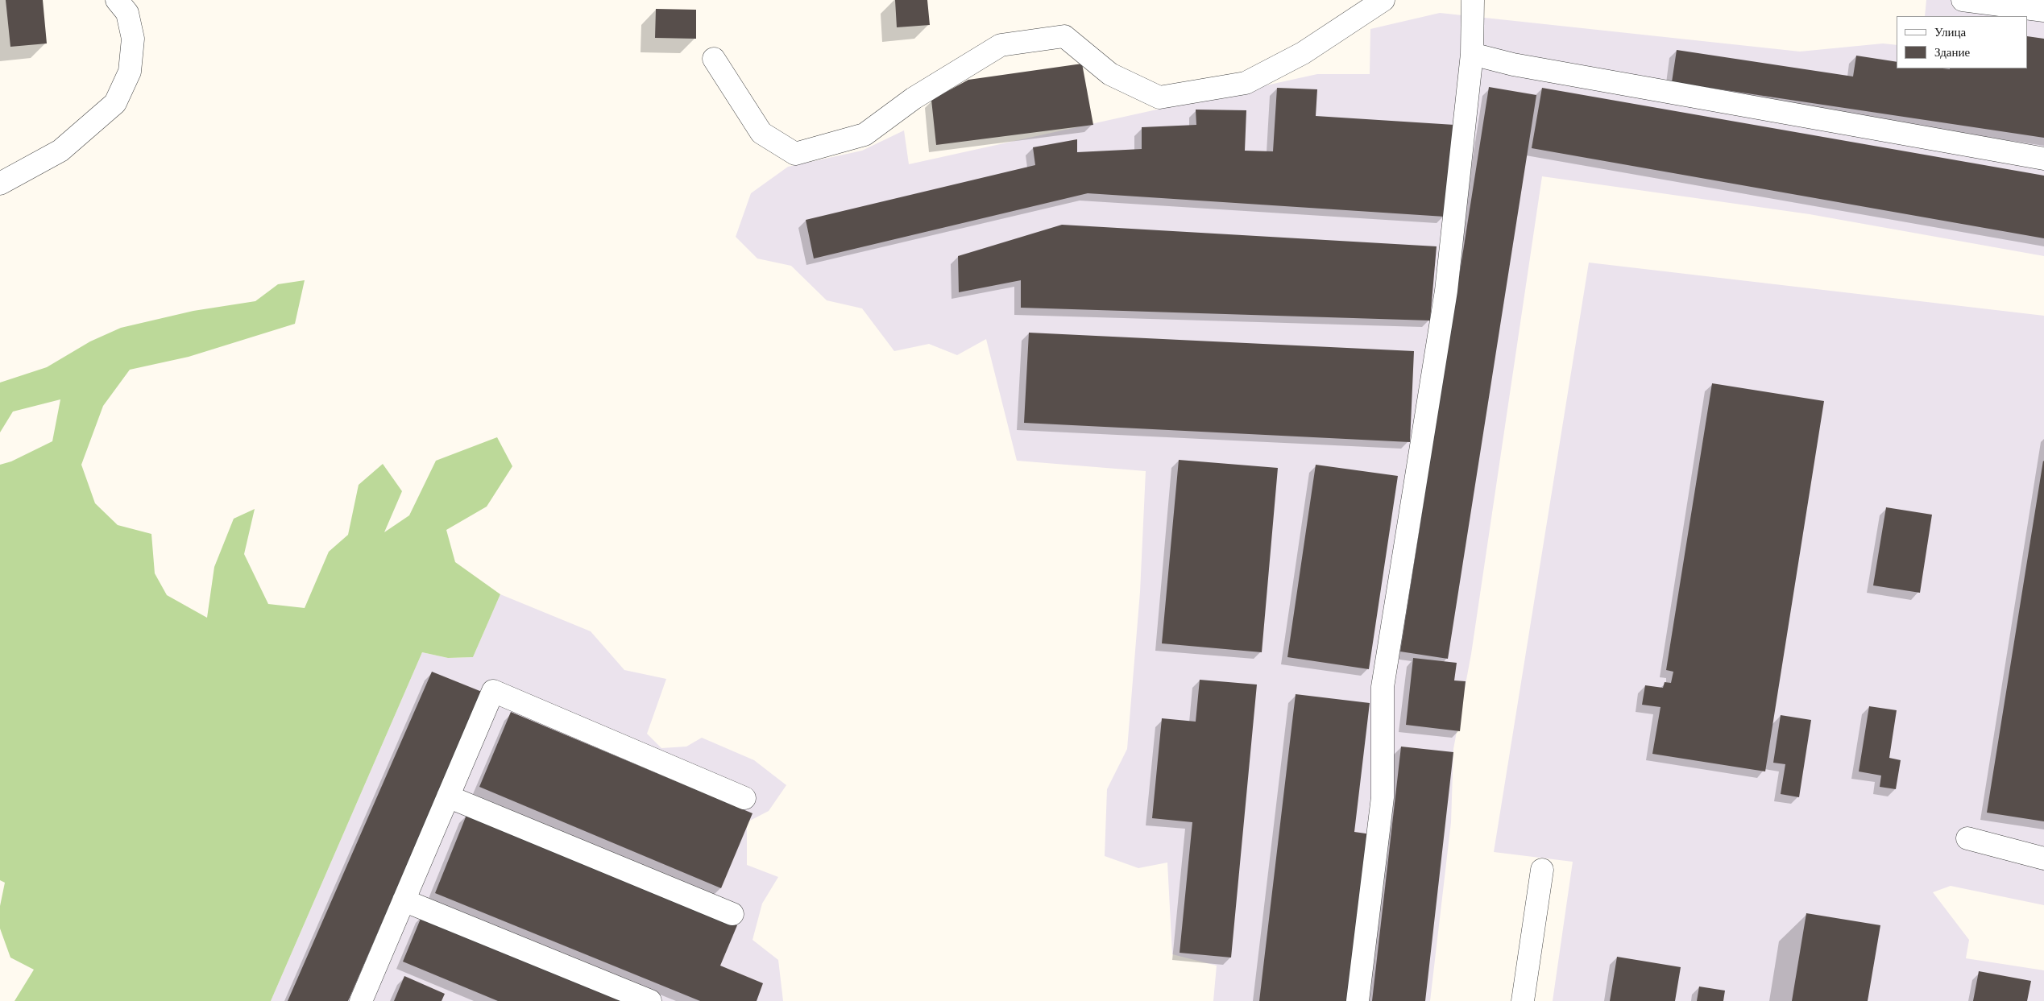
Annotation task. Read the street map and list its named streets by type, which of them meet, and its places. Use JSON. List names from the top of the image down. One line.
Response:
{"legend":["Улица","Здание"]}
